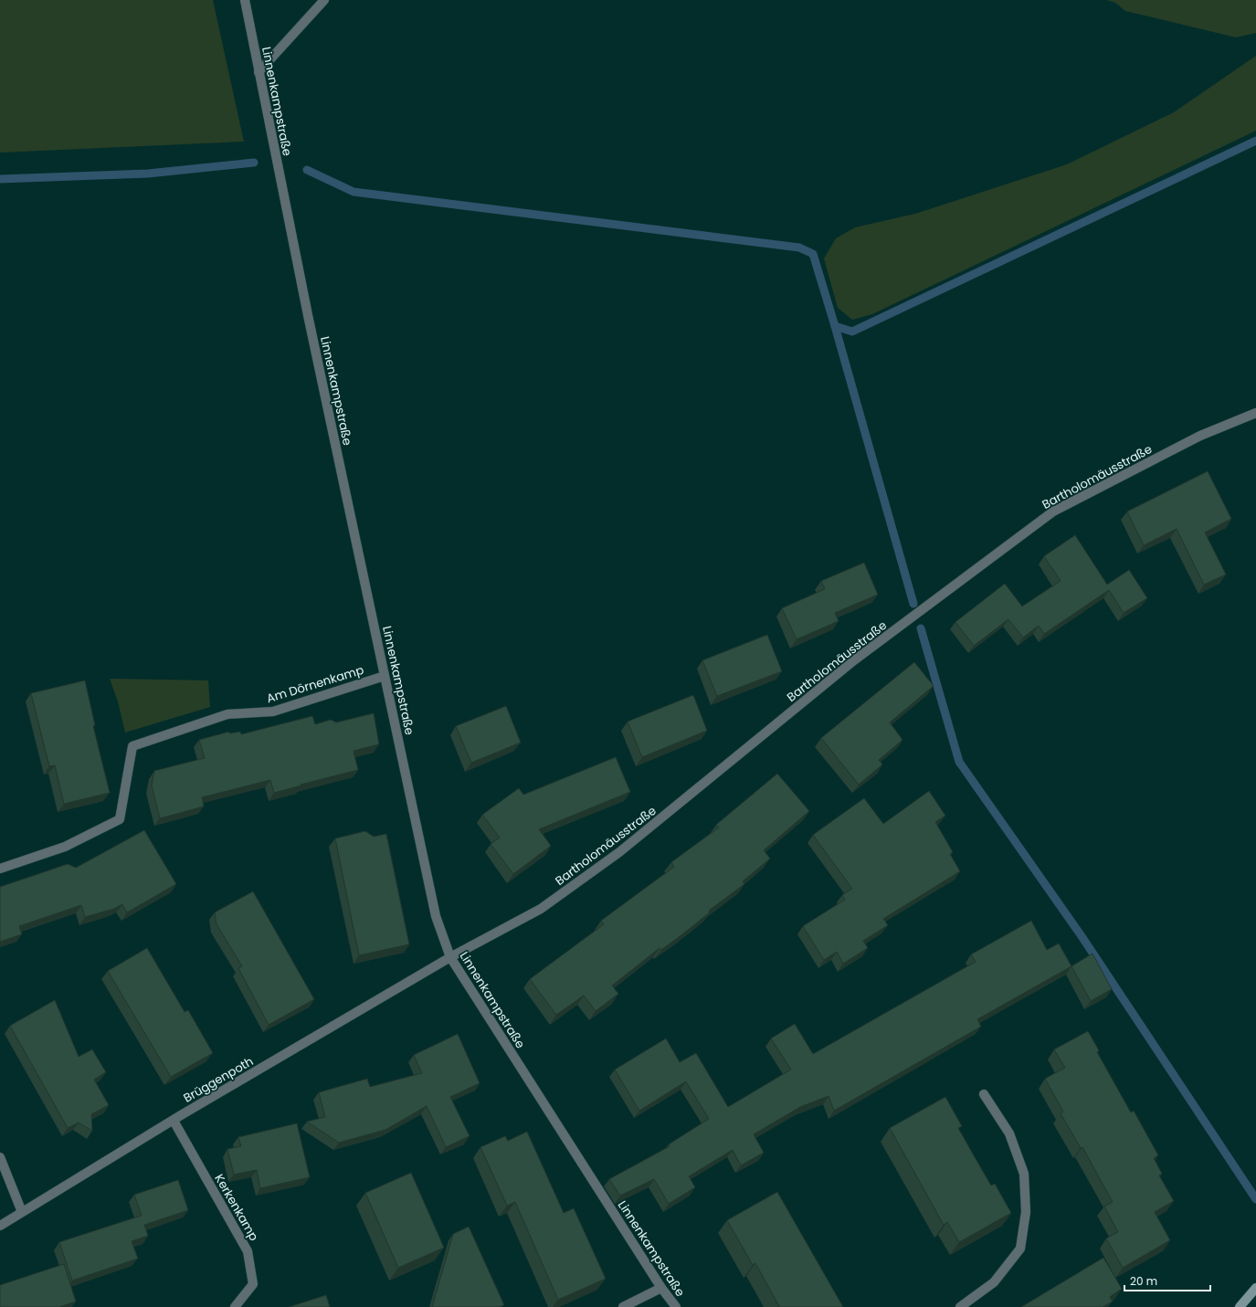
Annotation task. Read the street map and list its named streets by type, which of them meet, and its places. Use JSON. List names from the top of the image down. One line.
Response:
{"streets":{"street":["Linnenkampstraße","Bartholomäusstraße","Am Dörnenkamp","Brüggenpoth","Kerkenkamp"]},"crossings":[["Linnenkampstraße","Bartholomäusstraße"],["Linnenkampstraße","Am Dörnenkamp"],["Linnenkampstraße","Brüggenpoth"],["Bartholomäusstraße","Brüggenpoth"],["Brüggenpoth","Kerkenkamp"]],"scale_bar":"20 m"}
